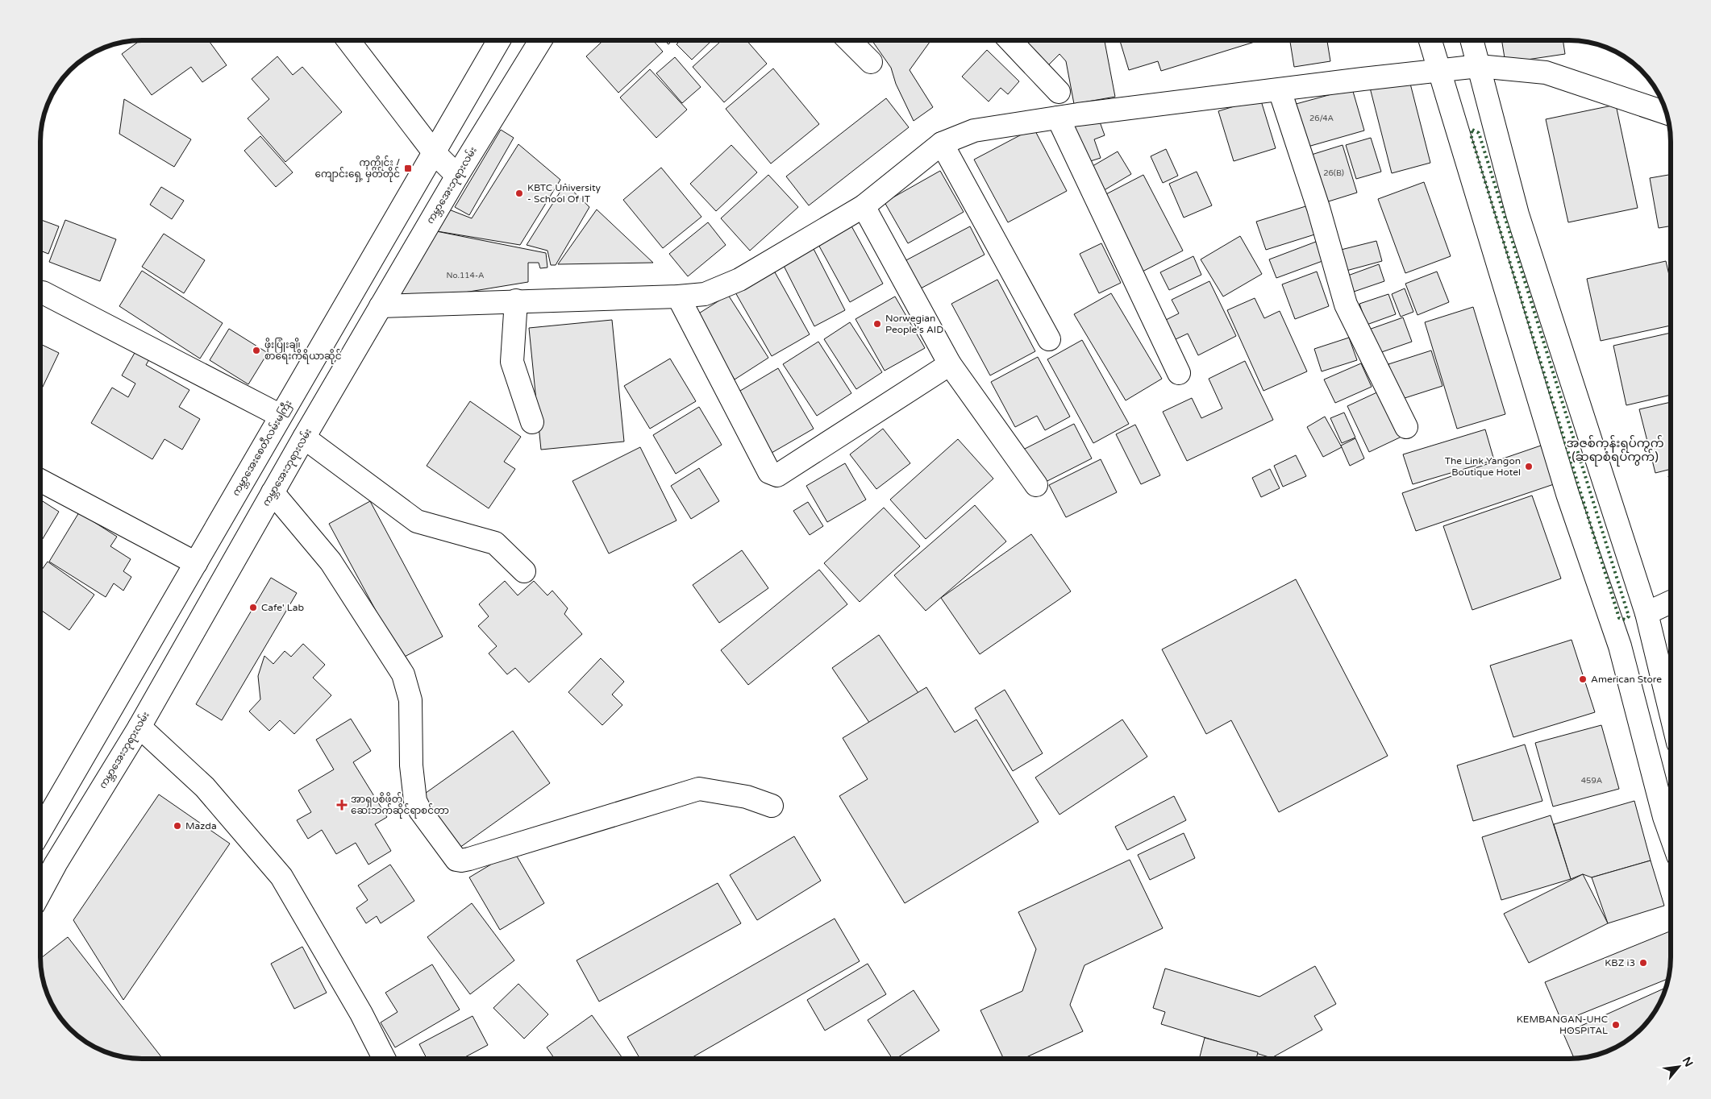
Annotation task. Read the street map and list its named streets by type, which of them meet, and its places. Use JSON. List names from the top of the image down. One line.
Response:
{"streets":{"street":["ကမ္ဘာအေးဘုရားလမ်း","ကမ္ဘာအေးစေတီလမ်းမကြီး"]},"districts":["အဇစ်ကုန်းရပ်ကွက် (ဆရာစံရပ်ကွက်)"],"places":{"transit":["ကုက္ကိုင်း / ကျောင်းရှေ့ မှတ်တိုင်"],"other":["KBTC University - School Of IT","Norwegian People's AID","ဖိုးပြုံးချို စာရေးကိရိယာဆိုင်","The Link Yangon Boutique Hotel","Cafe' Lab","American Store","Mazda","KBZ i3","KEMBANGAN-UHC HOSPITAL"],"health":["အာရှပစိဖိတ် ဆေးဘက်ဆိုင်ရာစင်တာ"]},"house_numbers":["26/4A","26(B)","No.114-A","459A"],"north":"top right"}
